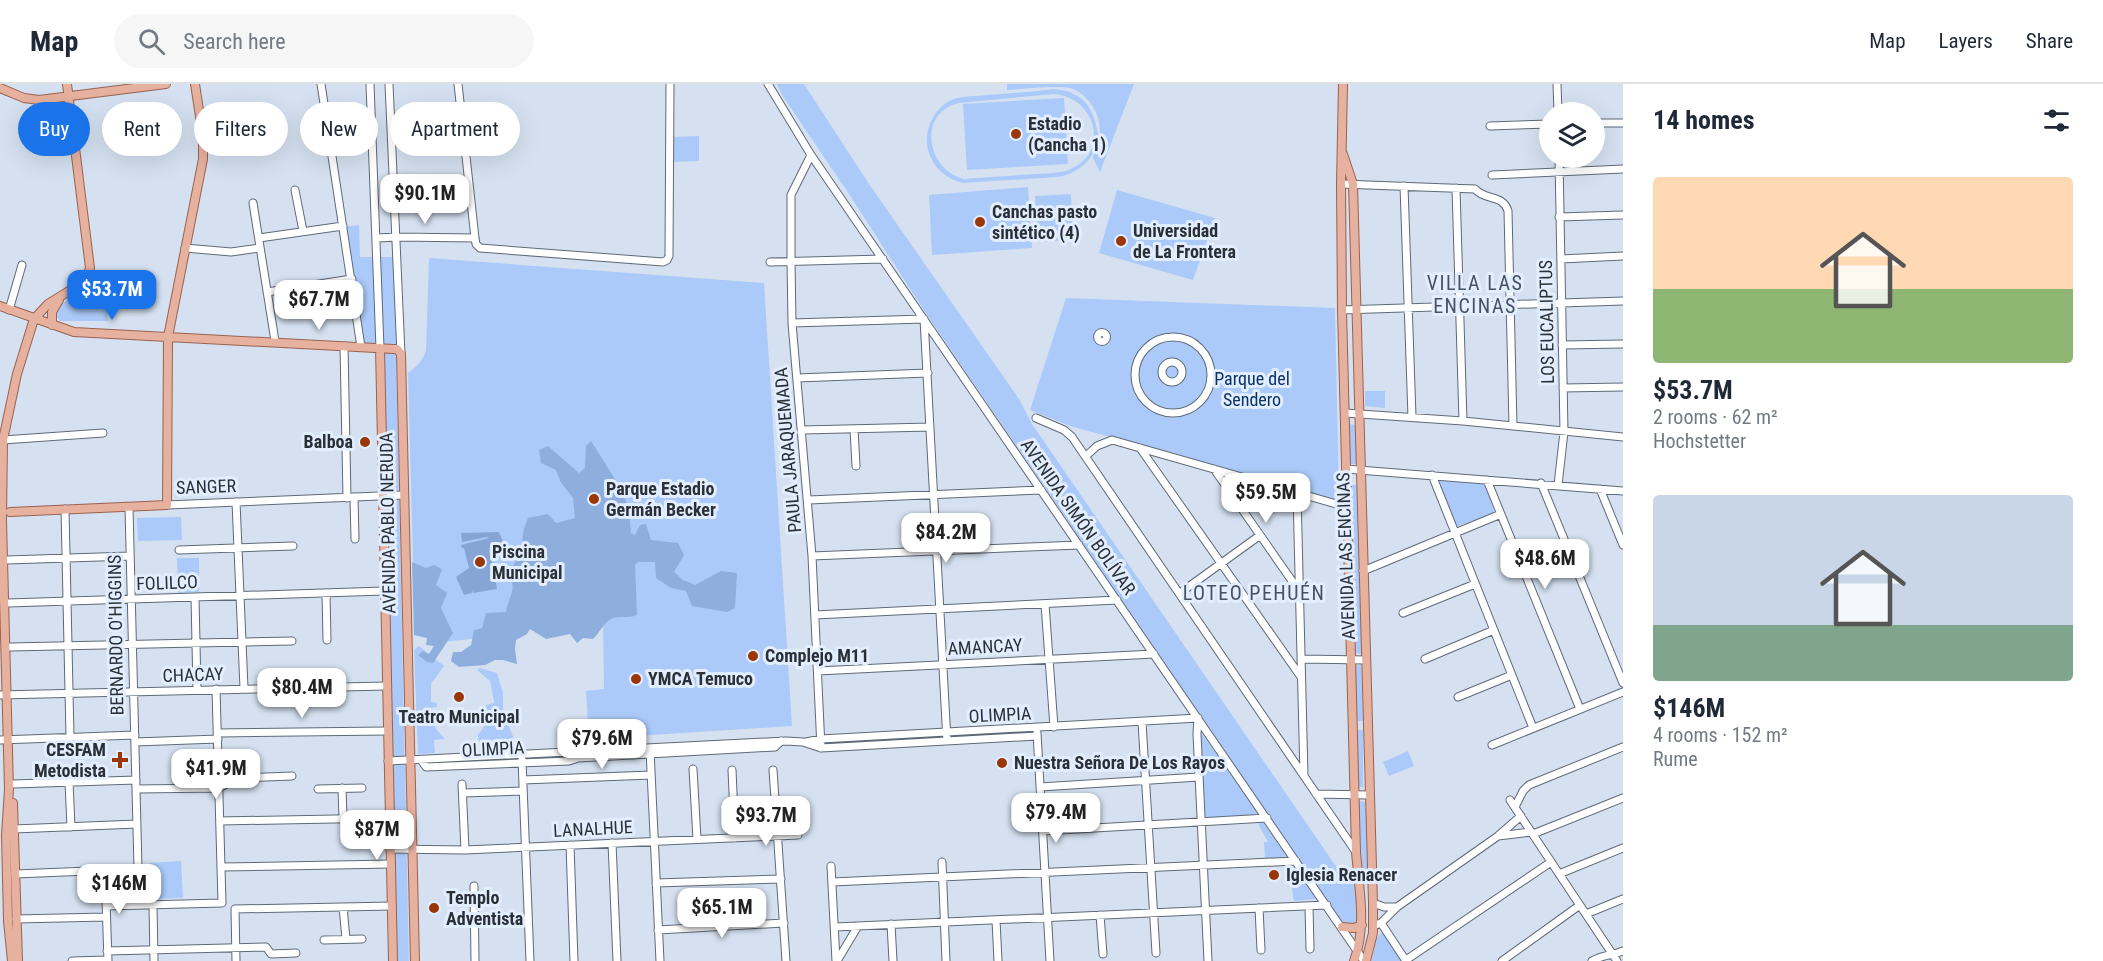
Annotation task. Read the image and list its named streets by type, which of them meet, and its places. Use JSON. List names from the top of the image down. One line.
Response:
{"streets":{"main road":["SANGER","AVENIDA PABLO NERUDA","AVENIDA LAS ENCINAS"],"street":["LOS EUCALIPTUS","PAULA JARAQUEMADA","AVENIDA SIMÓN BOLÍVAR","FOLILCO","BERNARDO O'HIGGINS","AMANCAY","CHACAY","OLIMPIA","LANALHUE"]},"crossings":[["PAULA JARAQUEMADA","AVENIDA SIMÓN BOLÍVAR"],["PAULA JARAQUEMADA","AMANCAY"],["PAULA JARAQUEMADA","OLIMPIA"],["SANGER","AVENIDA PABLO NERUDA"],["SANGER","BERNARDO O'HIGGINS"],["AVENIDA SIMÓN BOLÍVAR","AVENIDA LAS ENCINAS"],["AVENIDA SIMÓN BOLÍVAR","AMANCAY"],["AVENIDA SIMÓN BOLÍVAR","OLIMPIA"],["AVENIDA PABLO NERUDA","FOLILCO"],["AVENIDA PABLO NERUDA","CHACAY"],["AVENIDA PABLO NERUDA","OLIMPIA"],["AVENIDA PABLO NERUDA","LANALHUE"],["FOLILCO","BERNARDO O'HIGGINS"],["BERNARDO O'HIGGINS","CHACAY"]],"districts":["VILLA LAS ENCINAS","LOTEO PEHUÉN"],"parks":["Parque del Sendero"],"places":{"other":["Estadio (Cancha 1)","Canchas pasto sintético (4)","Universidad de La Frontera","Balboa","Parque Estadio Germán Becker","Piscina Municipal","Complejo M11","YMCA Temuco","Teatro Municipal","Nuestra Señora De Los Rayos","Iglesia Renacer","Templo Adventista"],"health":["CESFAM Metodista"]},"page":{"header":"Map","search":"Search here","nav":["Map","Layers","Share"],"heading":"14 homes","chip":["Buy","Rent","Filters","New","Apartment"],"list":[{"name":"$53.7M","note":"2 rooms · 62 m² · Hochstetter"},{"name":"$146M","note":"4 rooms · 152 m² · Rume"}],"price":["$90.1M","$53.7M","$67.7M","$59.5M","$84.2M","$48.6M","$80.4M","$79.6M","$41.9M","$79.4M","$93.7M","$87M","$146M","$65.1M"]}}
